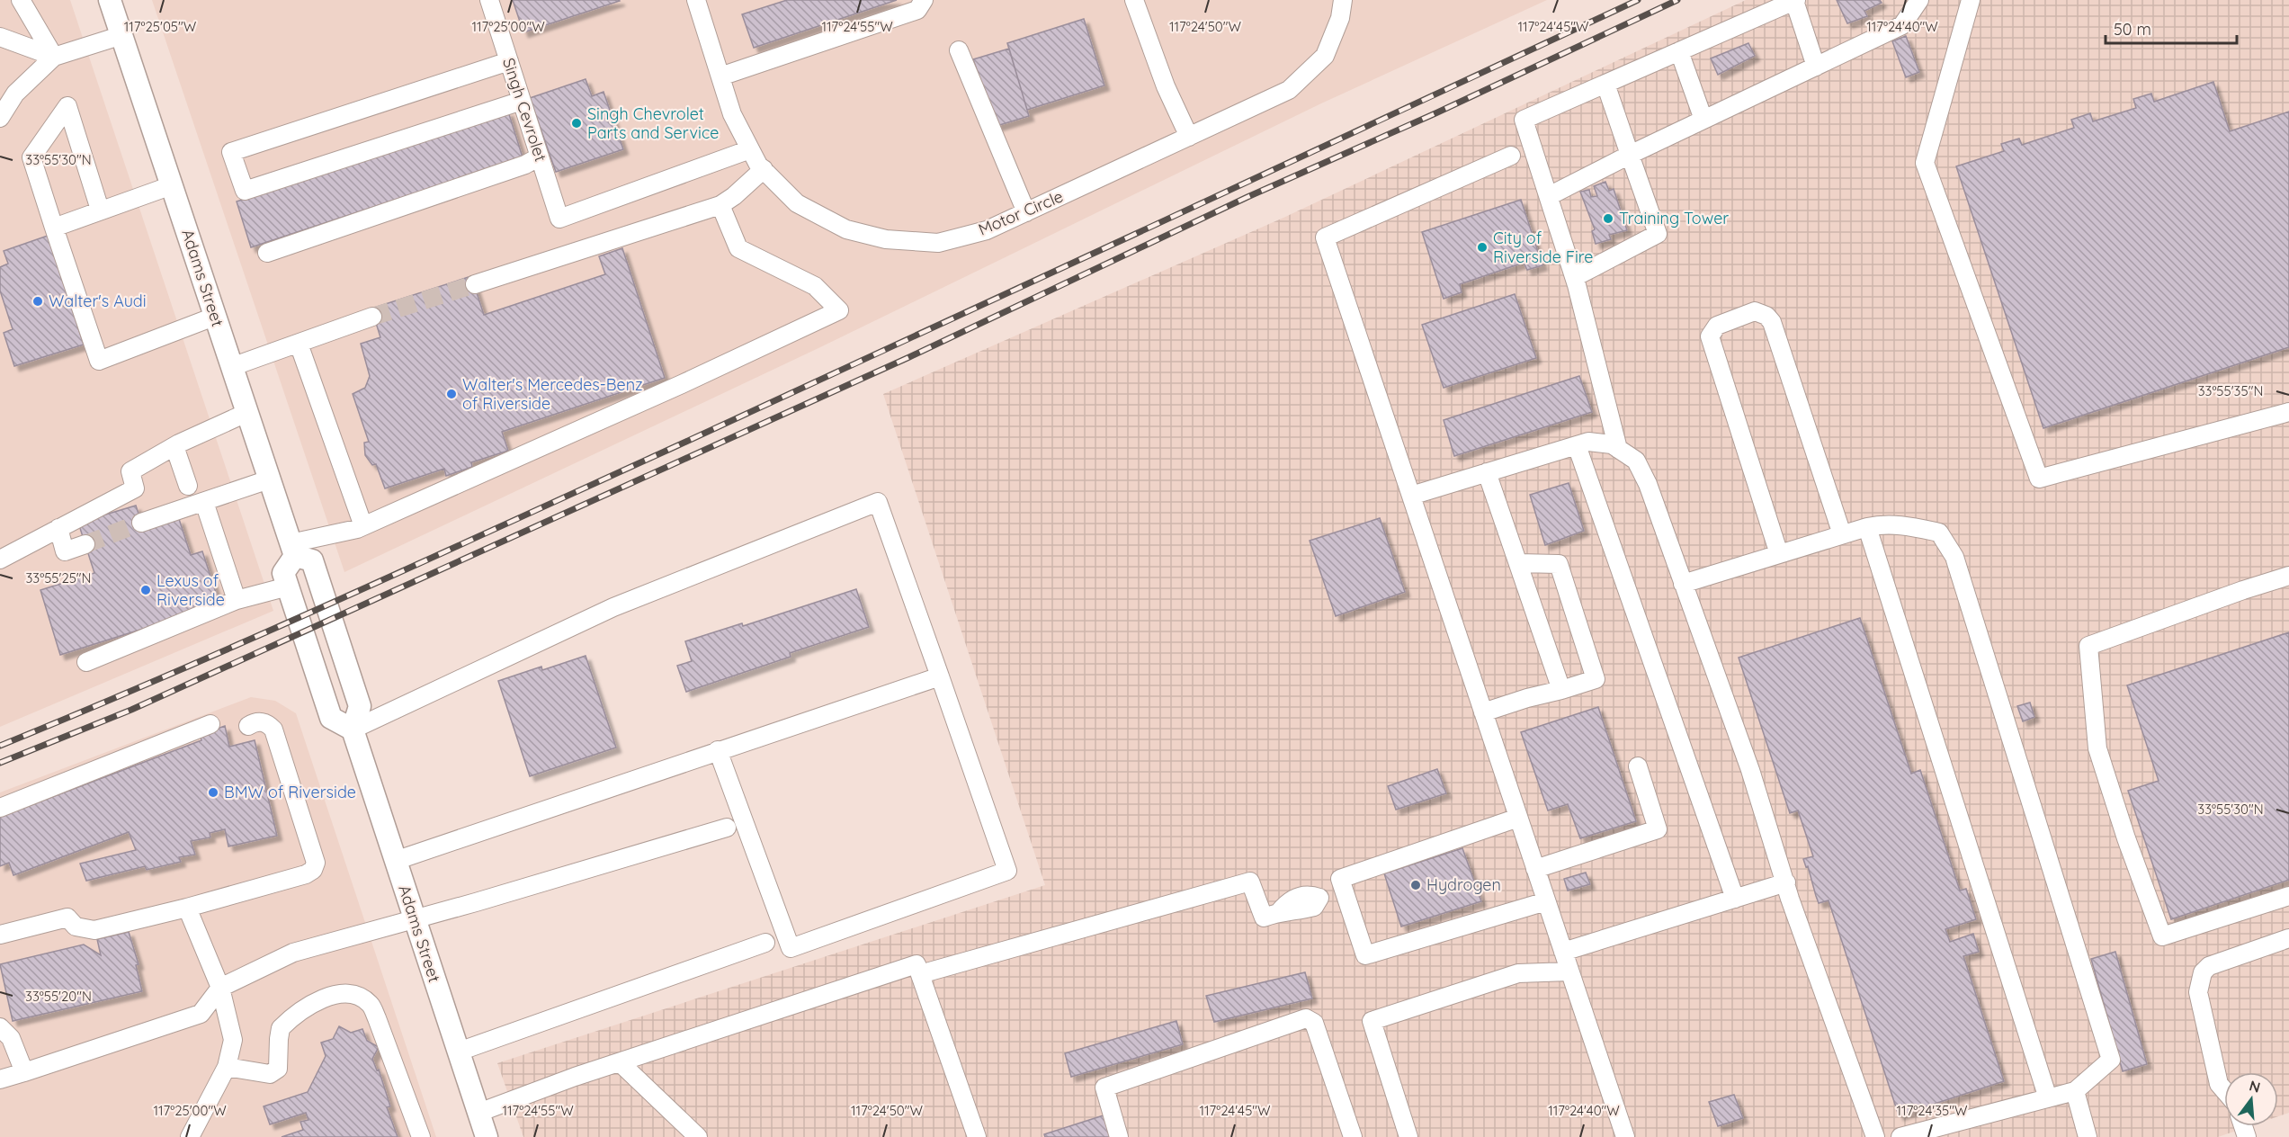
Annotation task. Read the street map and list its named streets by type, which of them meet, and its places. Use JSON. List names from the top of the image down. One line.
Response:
{"streets":{"main road":["Adams Street"],"street":["Singh Cevrolet","Motor Circle"]},"crossings":[["Singh Cevrolet","Motor Circle"]],"places":["Singh Chevrolet Parts and Service","Training Tower","City of Riverside Fire","Walter's Audi","Walter's Mercedes-Benz of Riverside","Lexus of Riverside","BMW of Riverside","Hydrogen"],"scale_bar":"50 m","north":"top","coordinates":["117°25'05\"W","117°25'00\"W","117°24'55\"W","117°24'50\"W","117°24'45\"W","117°24'40\"W","33°55'30\"N","33°55'35\"N","33°55'25\"N","33°55'20\"N","117°24'35\"W"]}
